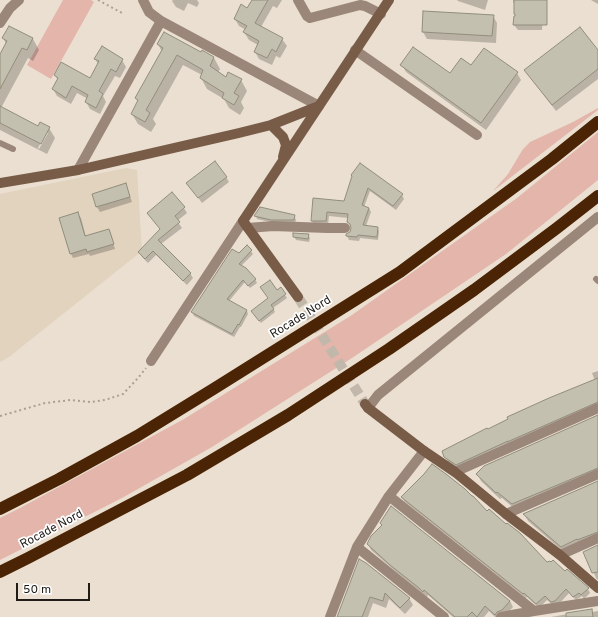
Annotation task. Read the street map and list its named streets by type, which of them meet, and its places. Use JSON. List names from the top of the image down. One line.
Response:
{"streets":{"highway":["Rocade Nord"]},"scale_bar":"50 m"}
